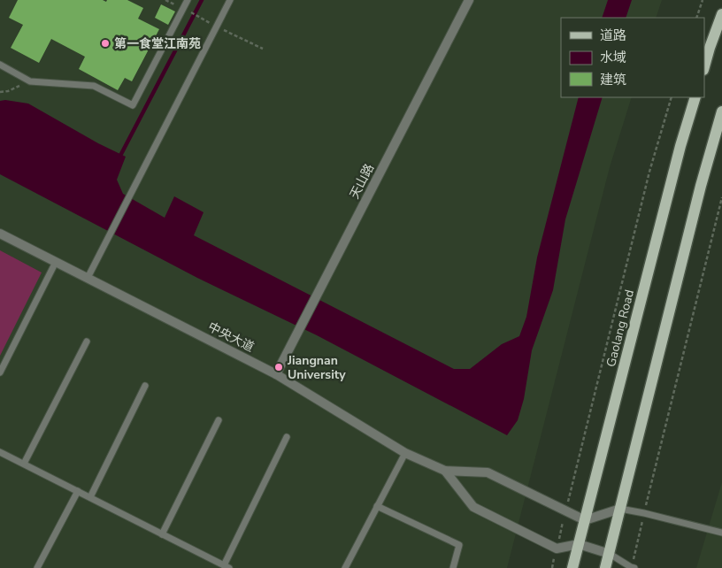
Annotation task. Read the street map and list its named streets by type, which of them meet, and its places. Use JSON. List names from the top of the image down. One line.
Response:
{"streets":{"main road":["Gaolang Road"],"street":["天山路","中央大道"]},"crossings":[["天山路","中央大道"]],"places":["第一食堂江南苑","Jiangnan University"],"legend":["道路","水域","建筑"]}
